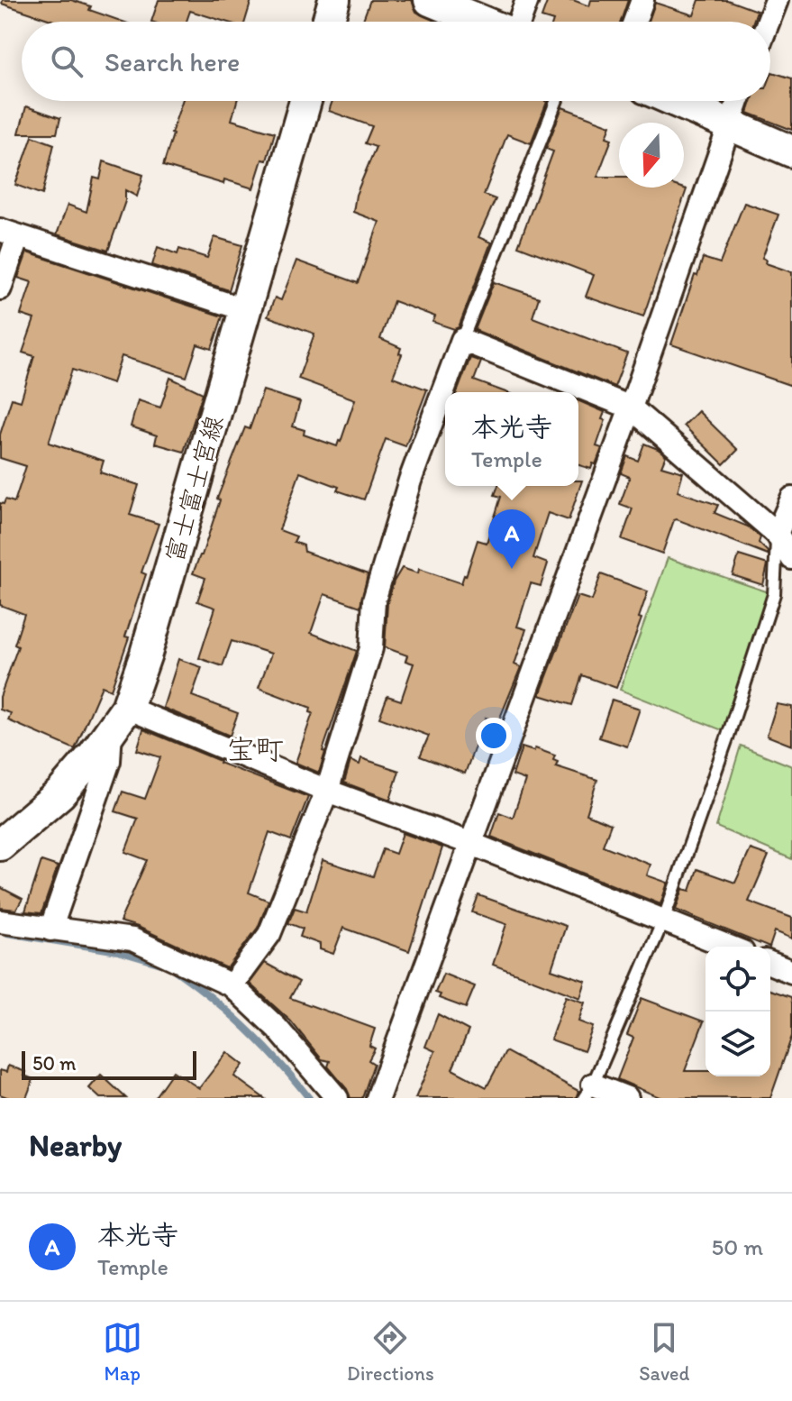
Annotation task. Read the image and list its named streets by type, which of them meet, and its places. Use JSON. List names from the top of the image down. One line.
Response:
{"streets":{"main road":["富士富士宮線"]},"districts":["宝町"],"scale_bar":"50 m","north":"bottom","page":{"search":"Search here","popup":["本光寺","Temple"],"pins":"A","scale":"50 m","heading":"Nearby","list":[{"mark":"A","name":"本光寺","note":"Temple","value":"50 m"}],"nav":["Map","Directions","Saved"]}}
